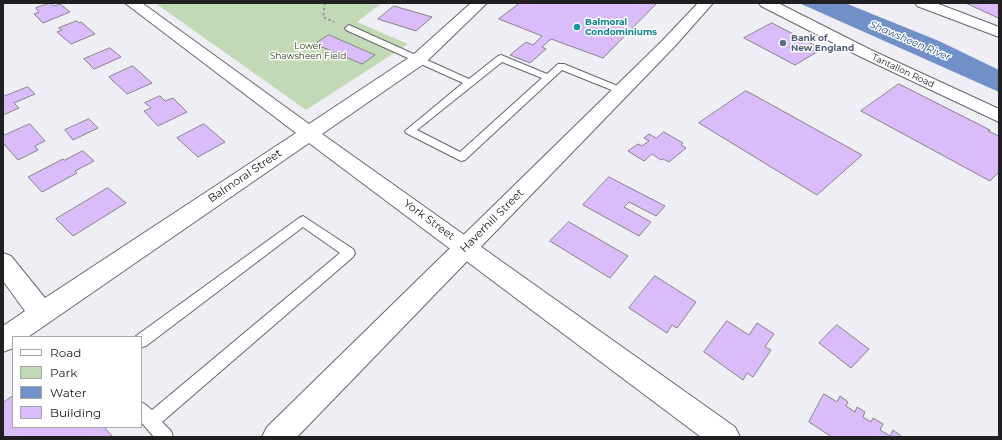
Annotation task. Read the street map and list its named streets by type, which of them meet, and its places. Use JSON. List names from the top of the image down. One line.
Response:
{"streets":{"street":["Tantallon Road","Balmoral Street","York Street","Haverhill Street"]},"crossings":[["Balmoral Street","York Street"],["York Street","Haverhill Street"]],"water":["Shawsheen River"],"parks":["Lower Shawsheen Field"],"places":["Balmoral Condominiums","Bank of New England"],"legend":["Road","Park","Water","Building"]}
